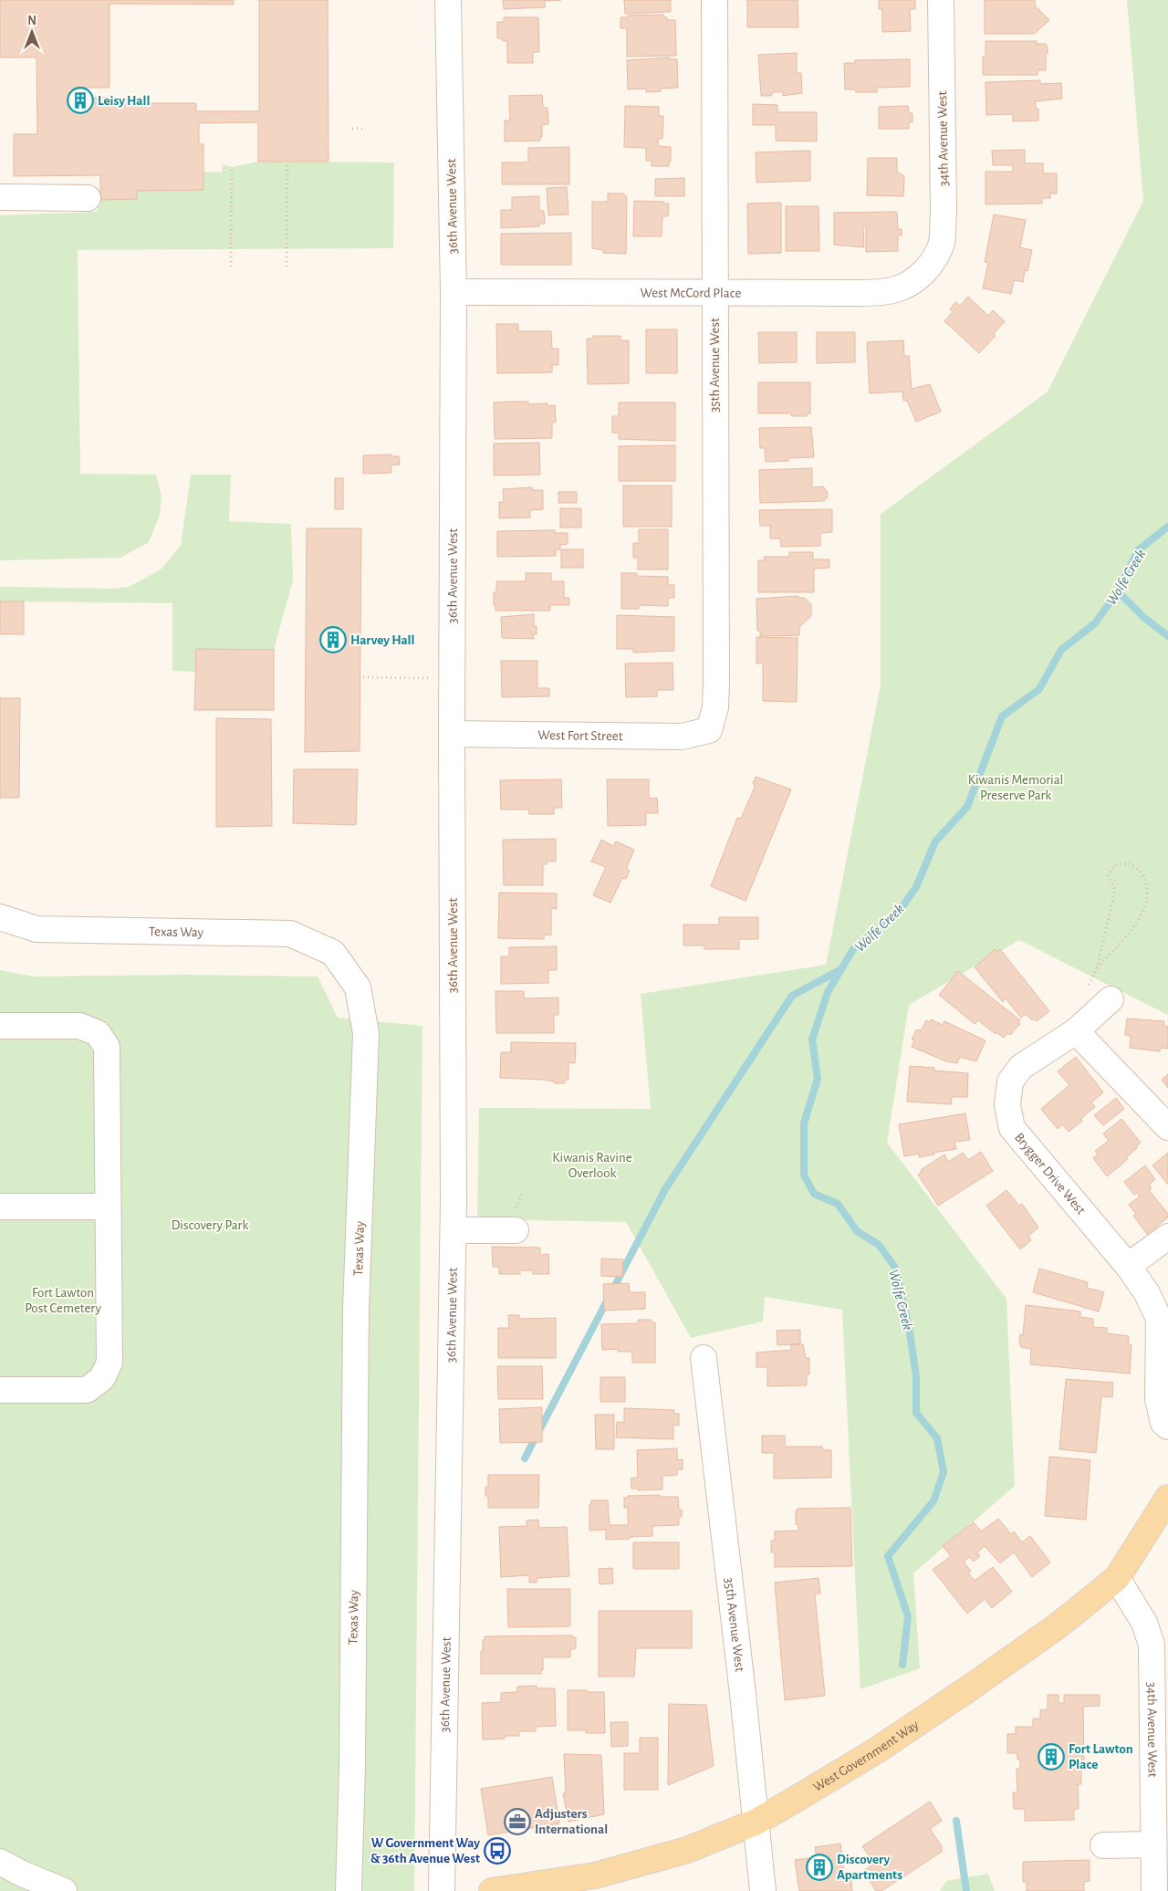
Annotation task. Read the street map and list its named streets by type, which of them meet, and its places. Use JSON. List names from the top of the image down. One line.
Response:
{"streets":{"main road":["West Government Way"],"street":["34th Avenue West","36th Avenue West","West McCord Place","35th Avenue West","West Fort Street","Texas Way","Brygger Drive West"]},"crossings":[["34th Avenue West","West McCord Place"],["34th Avenue West","West Government Way"],["36th Avenue West","West McCord Place"],["36th Avenue West","West Fort Street"],["West McCord Place","35th Avenue West"],["35th Avenue West","West Fort Street"],["35th Avenue West","West Government Way"]],"water":["Wolfe Creek"],"parks":["Kiwanis Memorial Preserve Park","Kiwanis Ravine Overlook","Discovery Park","Fort Lawton Post Cemetery"],"places":{"building":["Leisy Hall","Harvey Hall","Fort Lawton Place","Discovery Apartments"],"office":["Adjusters International"],"bus stop":["W Government Way & 36th Avenue West"]},"north":"top"}
